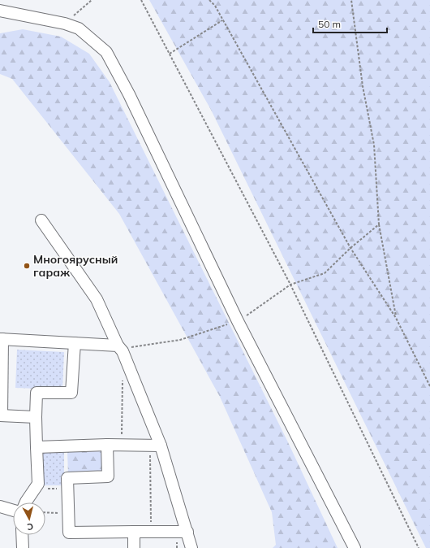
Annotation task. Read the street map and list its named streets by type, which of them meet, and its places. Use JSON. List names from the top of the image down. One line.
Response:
{"places":["Многоярусный гараж"],"scale_bar":"50 m","north":"bottom"}
